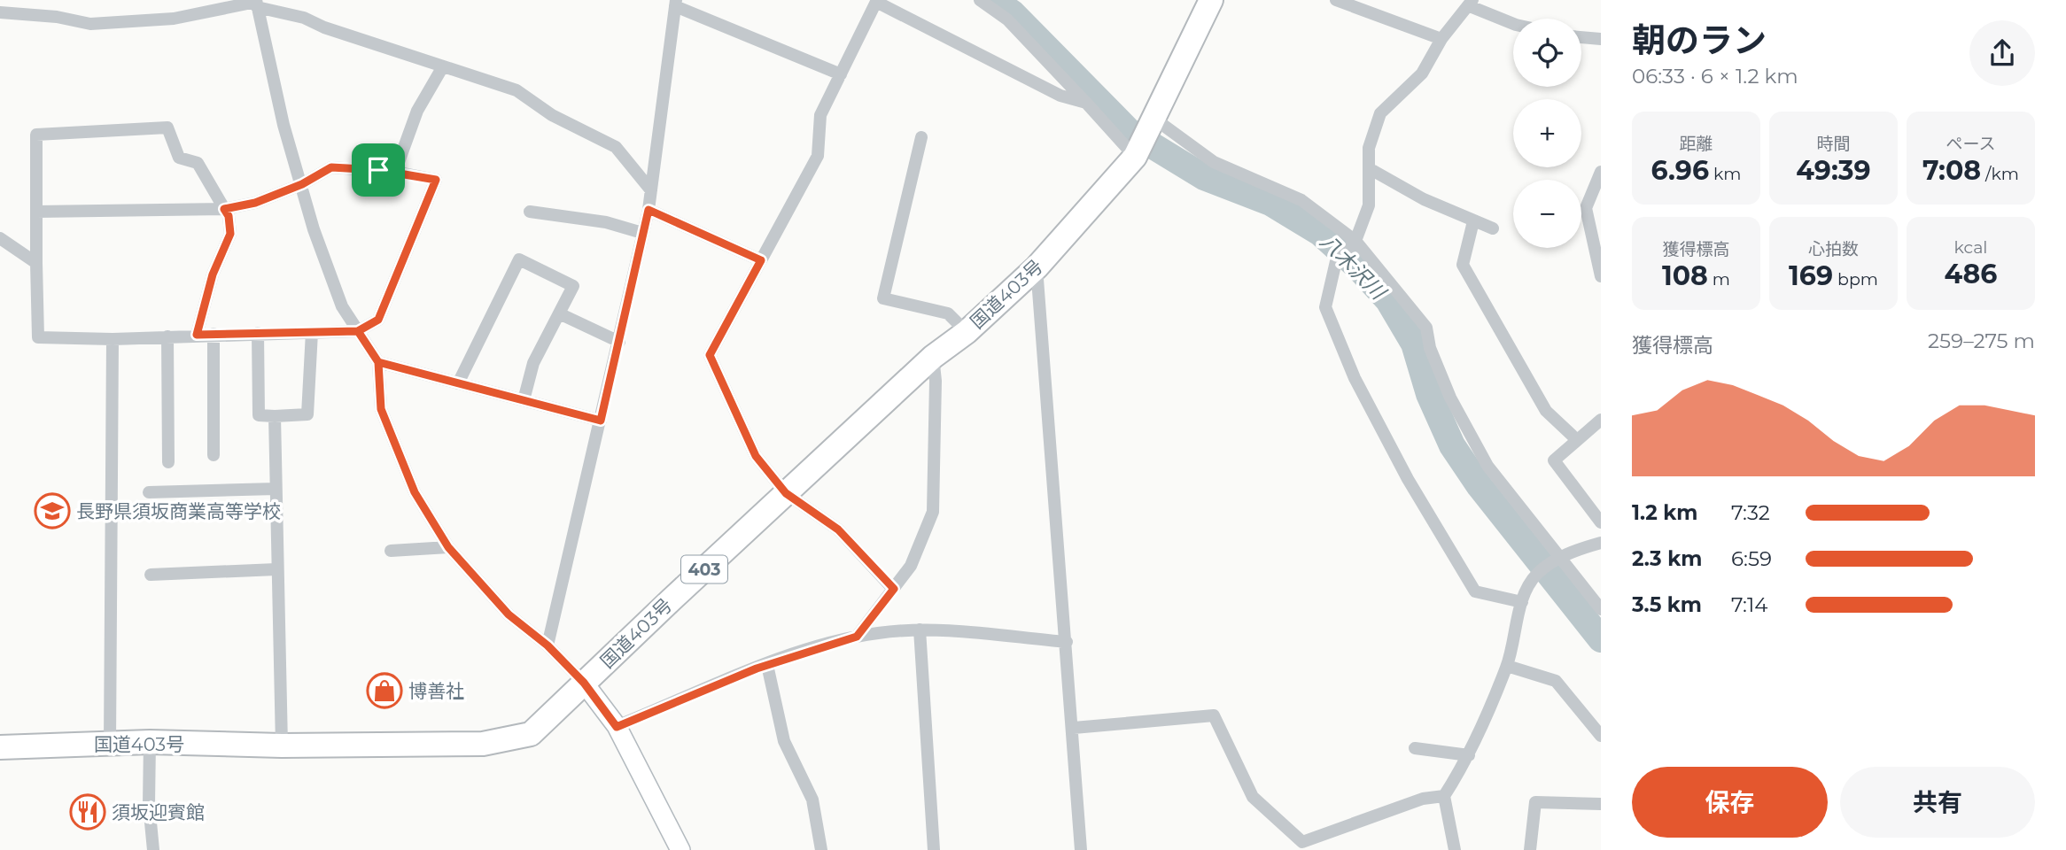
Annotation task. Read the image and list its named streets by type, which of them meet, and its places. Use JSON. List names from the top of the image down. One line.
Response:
{"streets":{"highway":["国道403号","403"]},"water":["八木沢川"],"places":{"school or university":["長野県須坂商業高等学校"],"shop":["博善社"],"restaurant":["須坂迎賓館"]},"page":{"heading":["朝のラン","06:33 · 6 × 1.2 km"],"map_buttons":["+","−"],"stats":[["距離","6.96 km"],["時間","49:39"],["ペース","7:08 /km"],["獲得標高","108 m"],["心拍数","169 bpm"],["kcal","486"]],"chart":["獲得標高","259–275 m"],"list":[{"name":"1.2 km","note":"7:32"},{"name":"2.3 km","note":"6:59"},{"name":"3.5 km","note":"7:14"}],"buttons":["保存","共有"]}}
